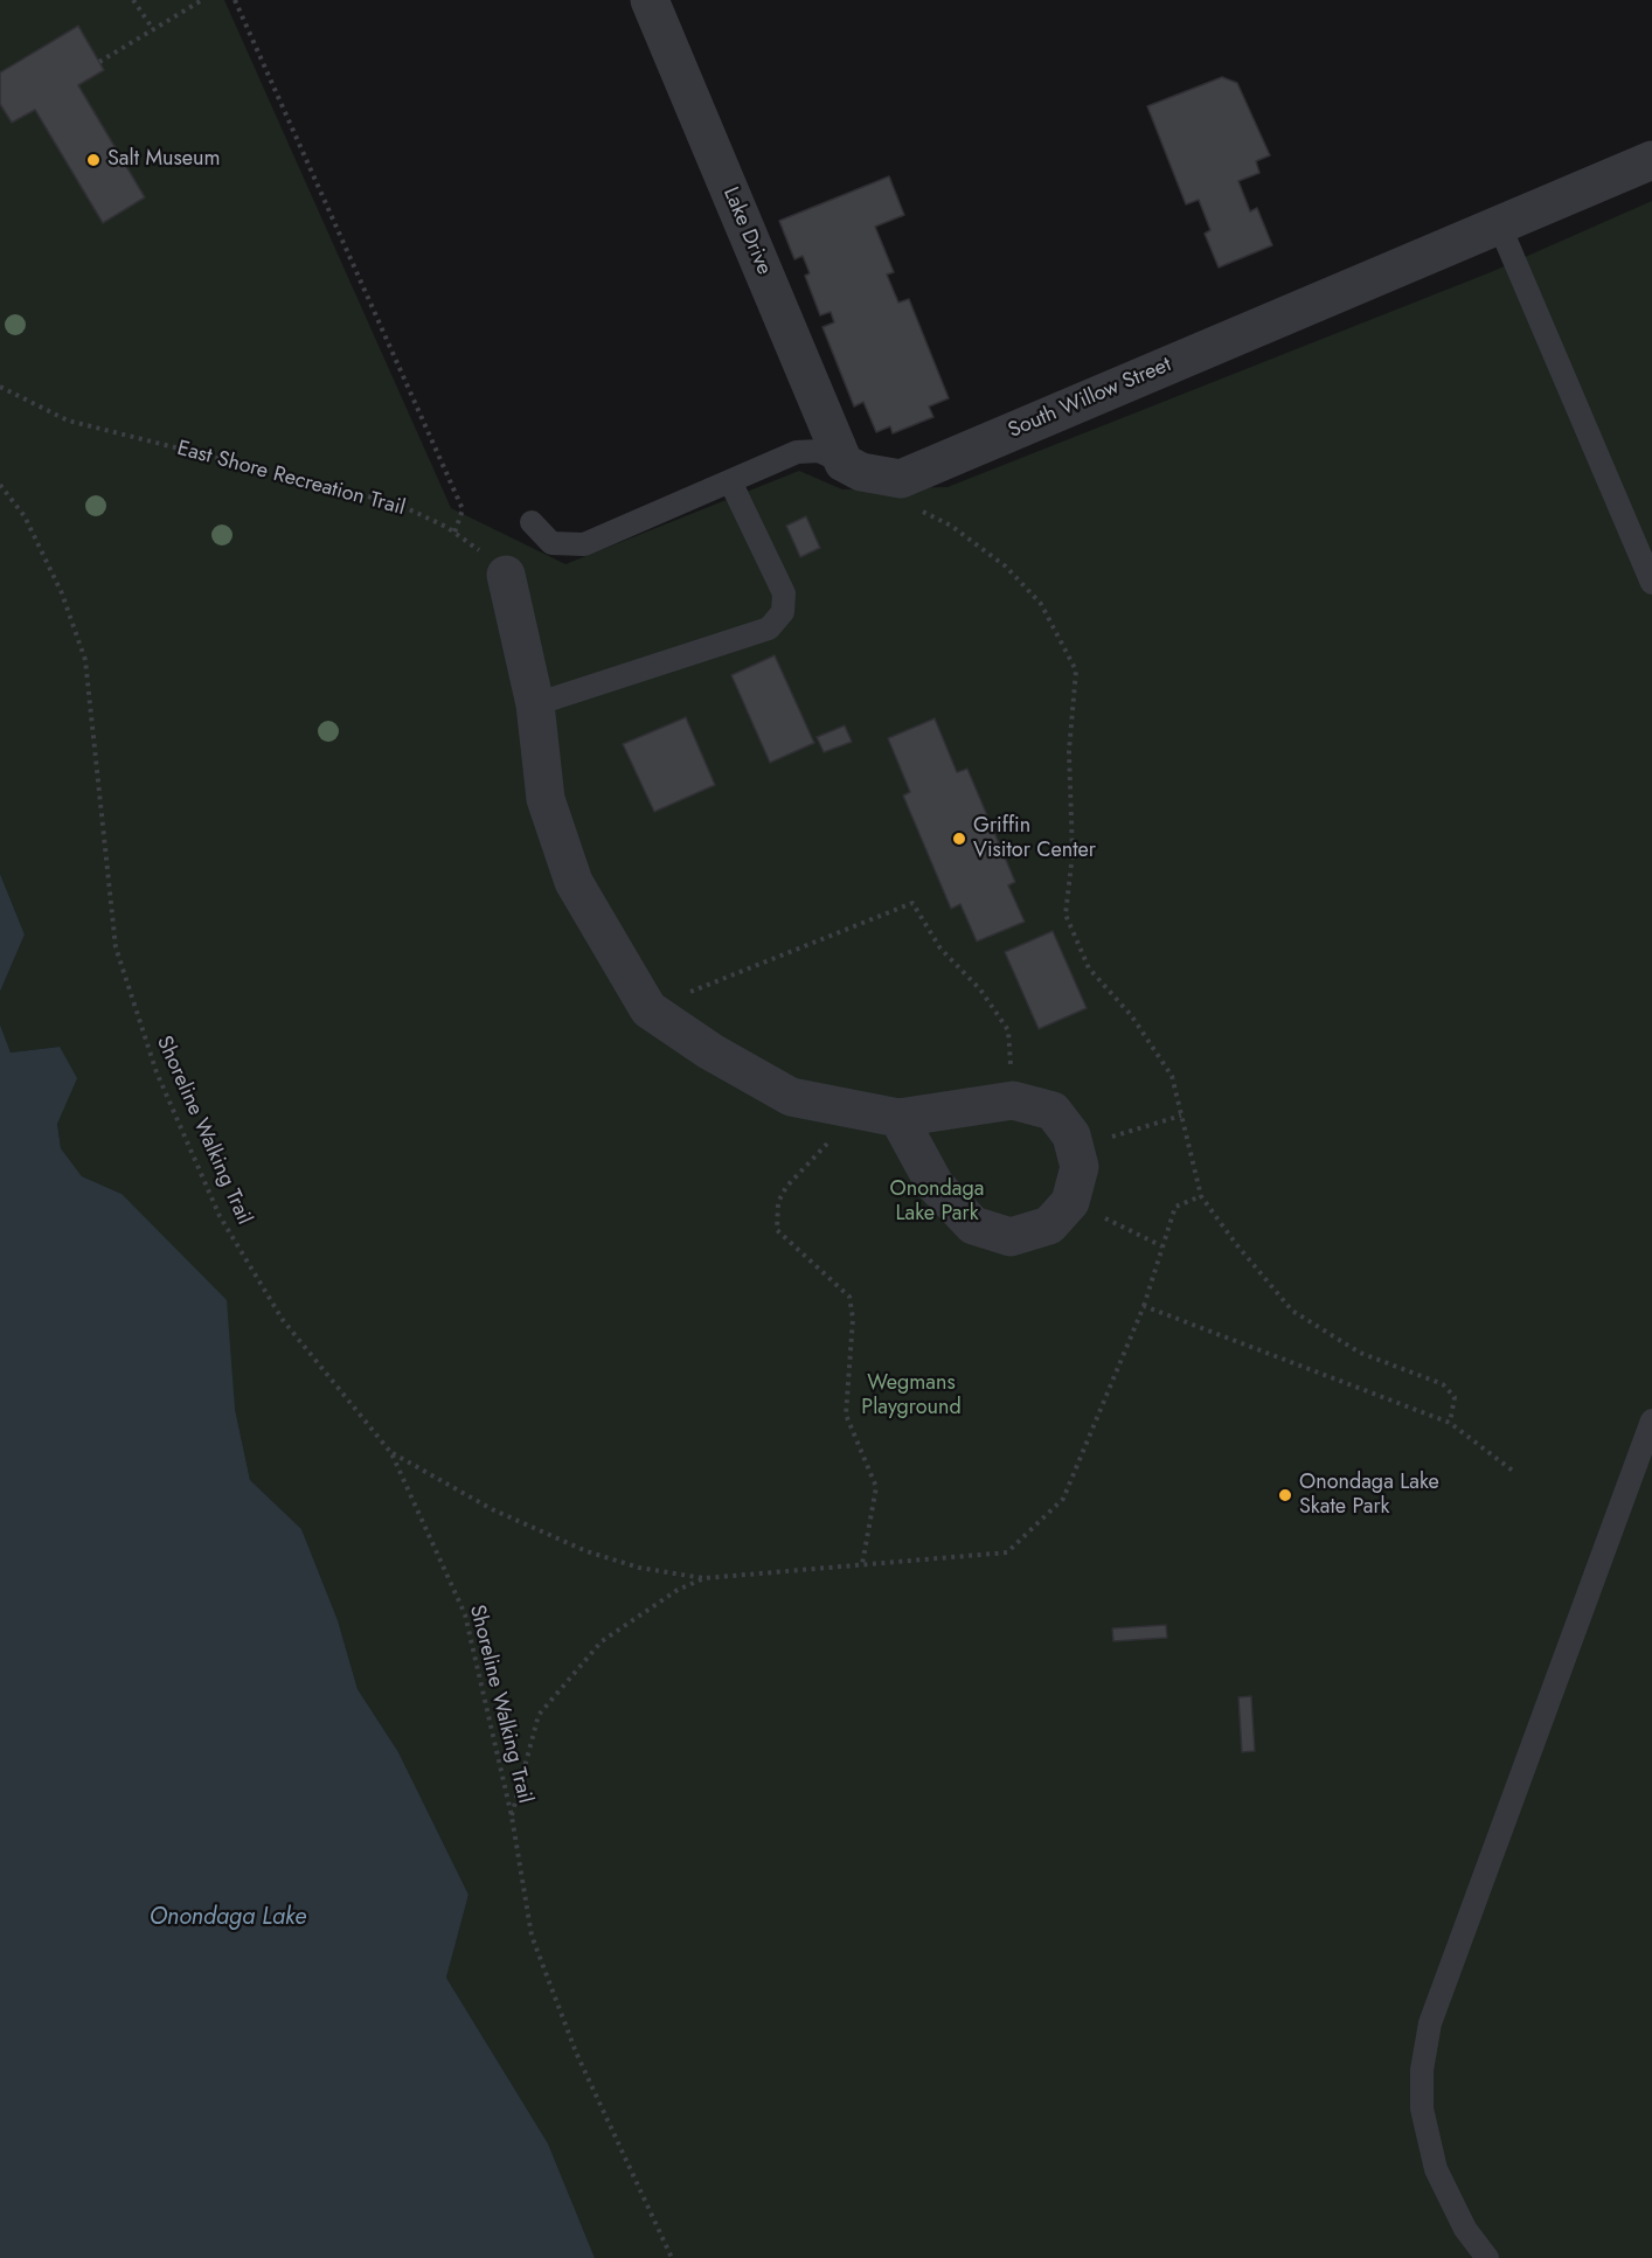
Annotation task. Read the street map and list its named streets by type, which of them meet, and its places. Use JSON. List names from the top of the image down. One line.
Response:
{"streets":{"street":["Lake Drive","South Willow Street"],"path":["East Shore Recreation Trail","Shoreline Walking Trail"]},"crossings":[["Lake Drive","South Willow Street"]],"water":["Onondaga Lake"],"parks":["Onondaga Lake Park","Wegmans Playground"],"places":["Salt Museum","Griffin Visitor Center","Onondaga Lake Skate Park"]}
